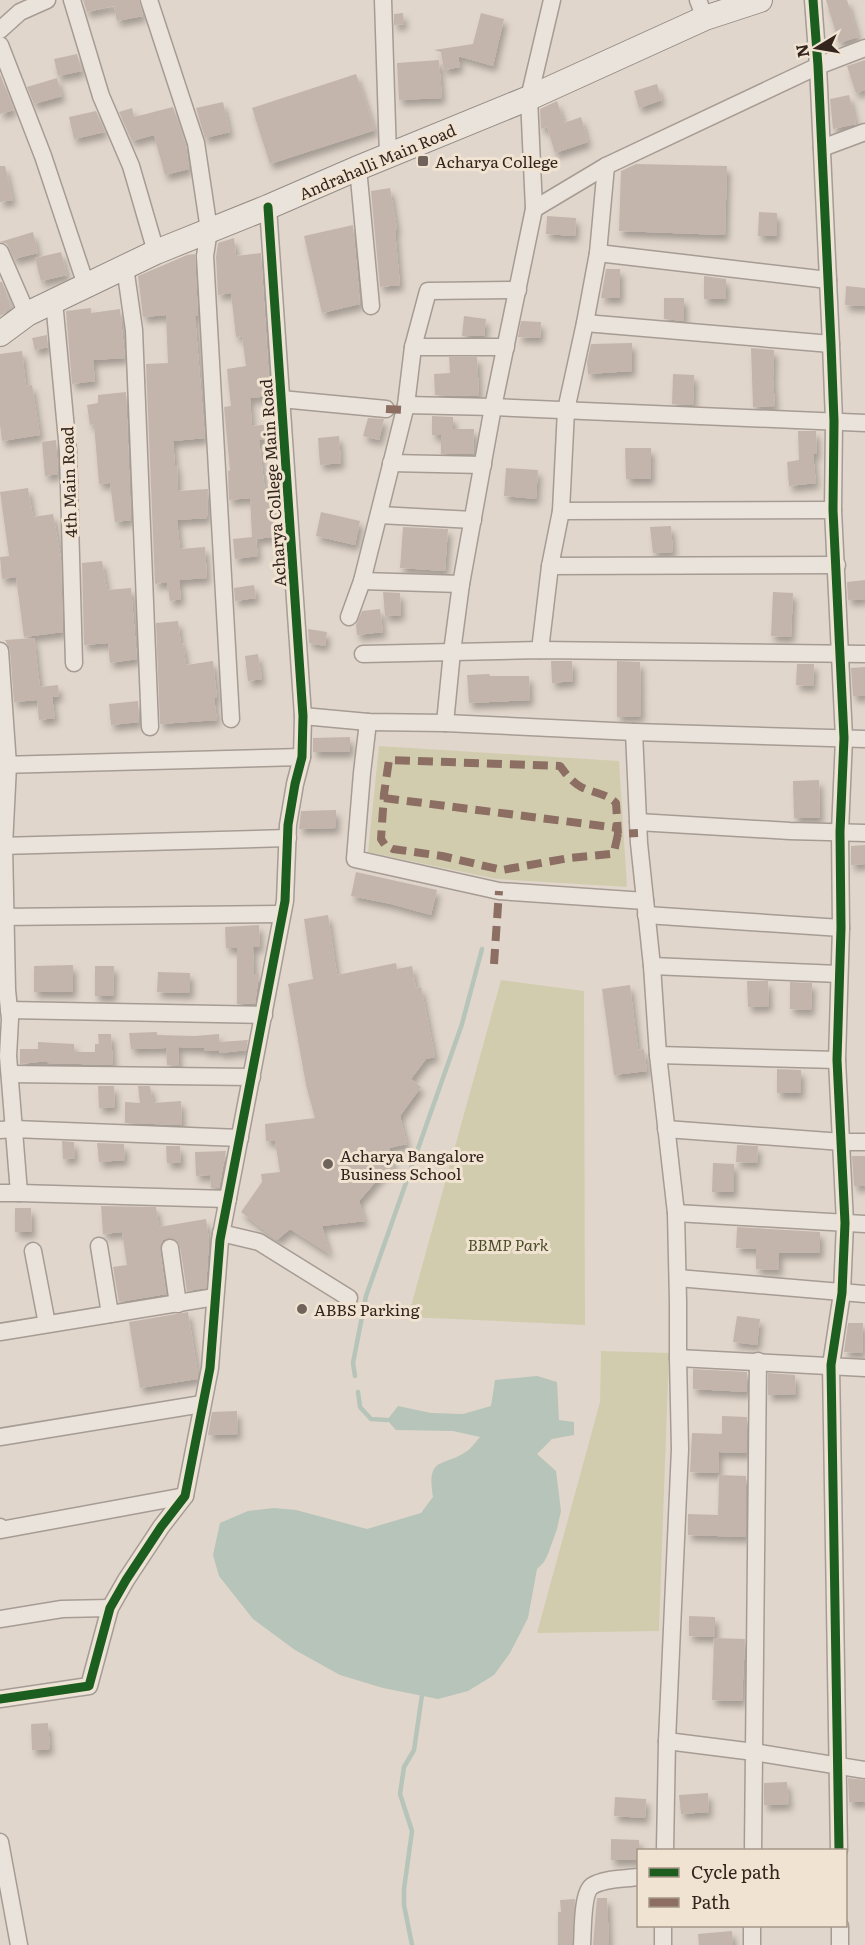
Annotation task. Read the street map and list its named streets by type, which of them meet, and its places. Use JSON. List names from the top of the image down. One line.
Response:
{"streets":{"main road":["Andrahalli Main Road"],"street":["4th Main Road","Acharya College Main Road"]},"crossings":[["Andrahalli Main Road","4th Main Road"],["Andrahalli Main Road","Acharya College Main Road"]],"parks":["BBMP Park"],"places":{"transit":["Acharya College"],"other":["Acharya Bangalore Business School","ABBS Parking"]},"legend":["Cycle path","Path"],"north":"left"}
